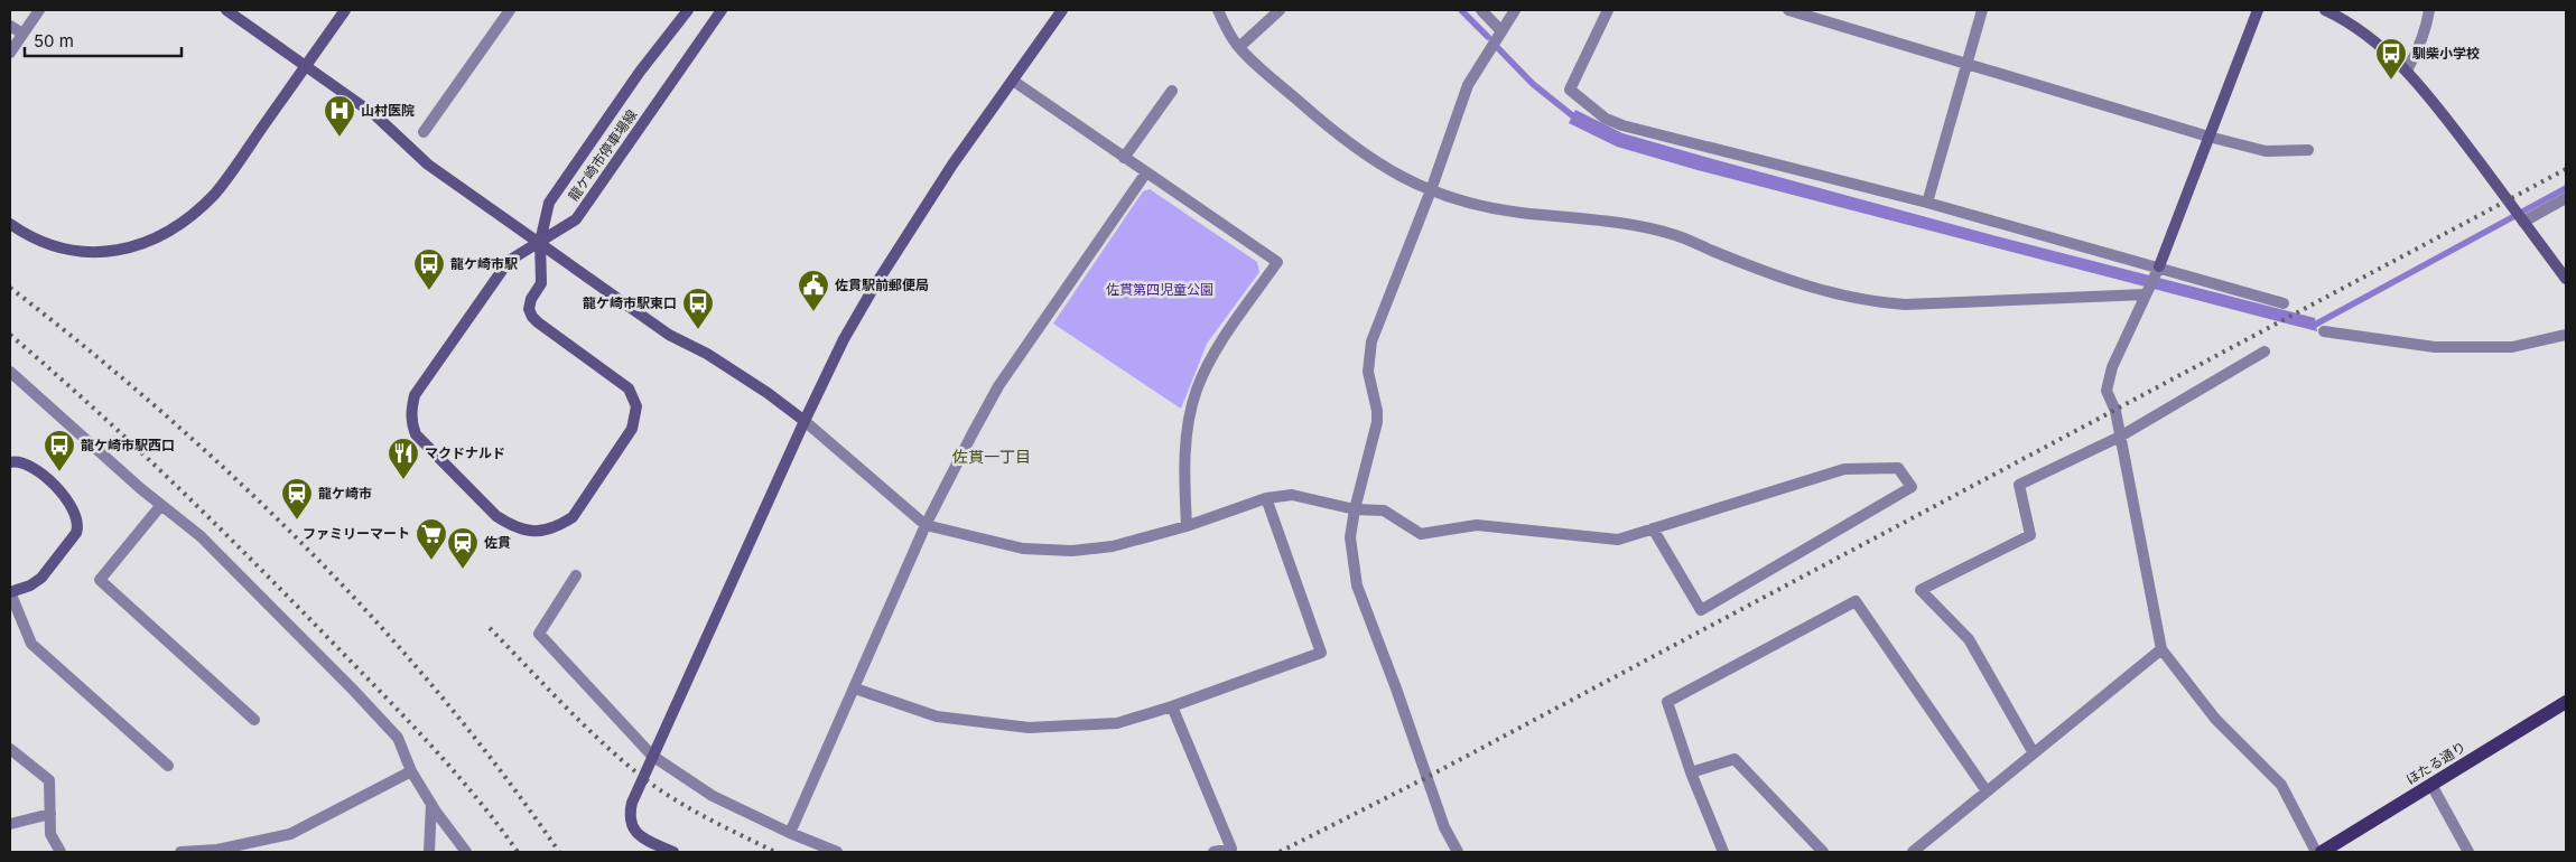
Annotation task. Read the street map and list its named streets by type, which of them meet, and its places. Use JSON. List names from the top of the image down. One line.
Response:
{"streets":{"main road":["ほたる通り"],"street":["龍ケ崎市停車場線"]},"districts":["佐貫一丁目"],"parks":["佐貫第四児童公園"],"places":{"bus stop":["馴柴小学校","龍ケ崎市駅","龍ケ崎市駅東口","龍ケ崎市駅西口"],"hospital":["山村医院"],"public building":["佐貫駅前郵便局"],"restaurant":["マクドナルド"],"station":["龍ケ崎市","佐貫"],"supermarket":["ファミリーマート"]},"scale_bar":"50 m"}
